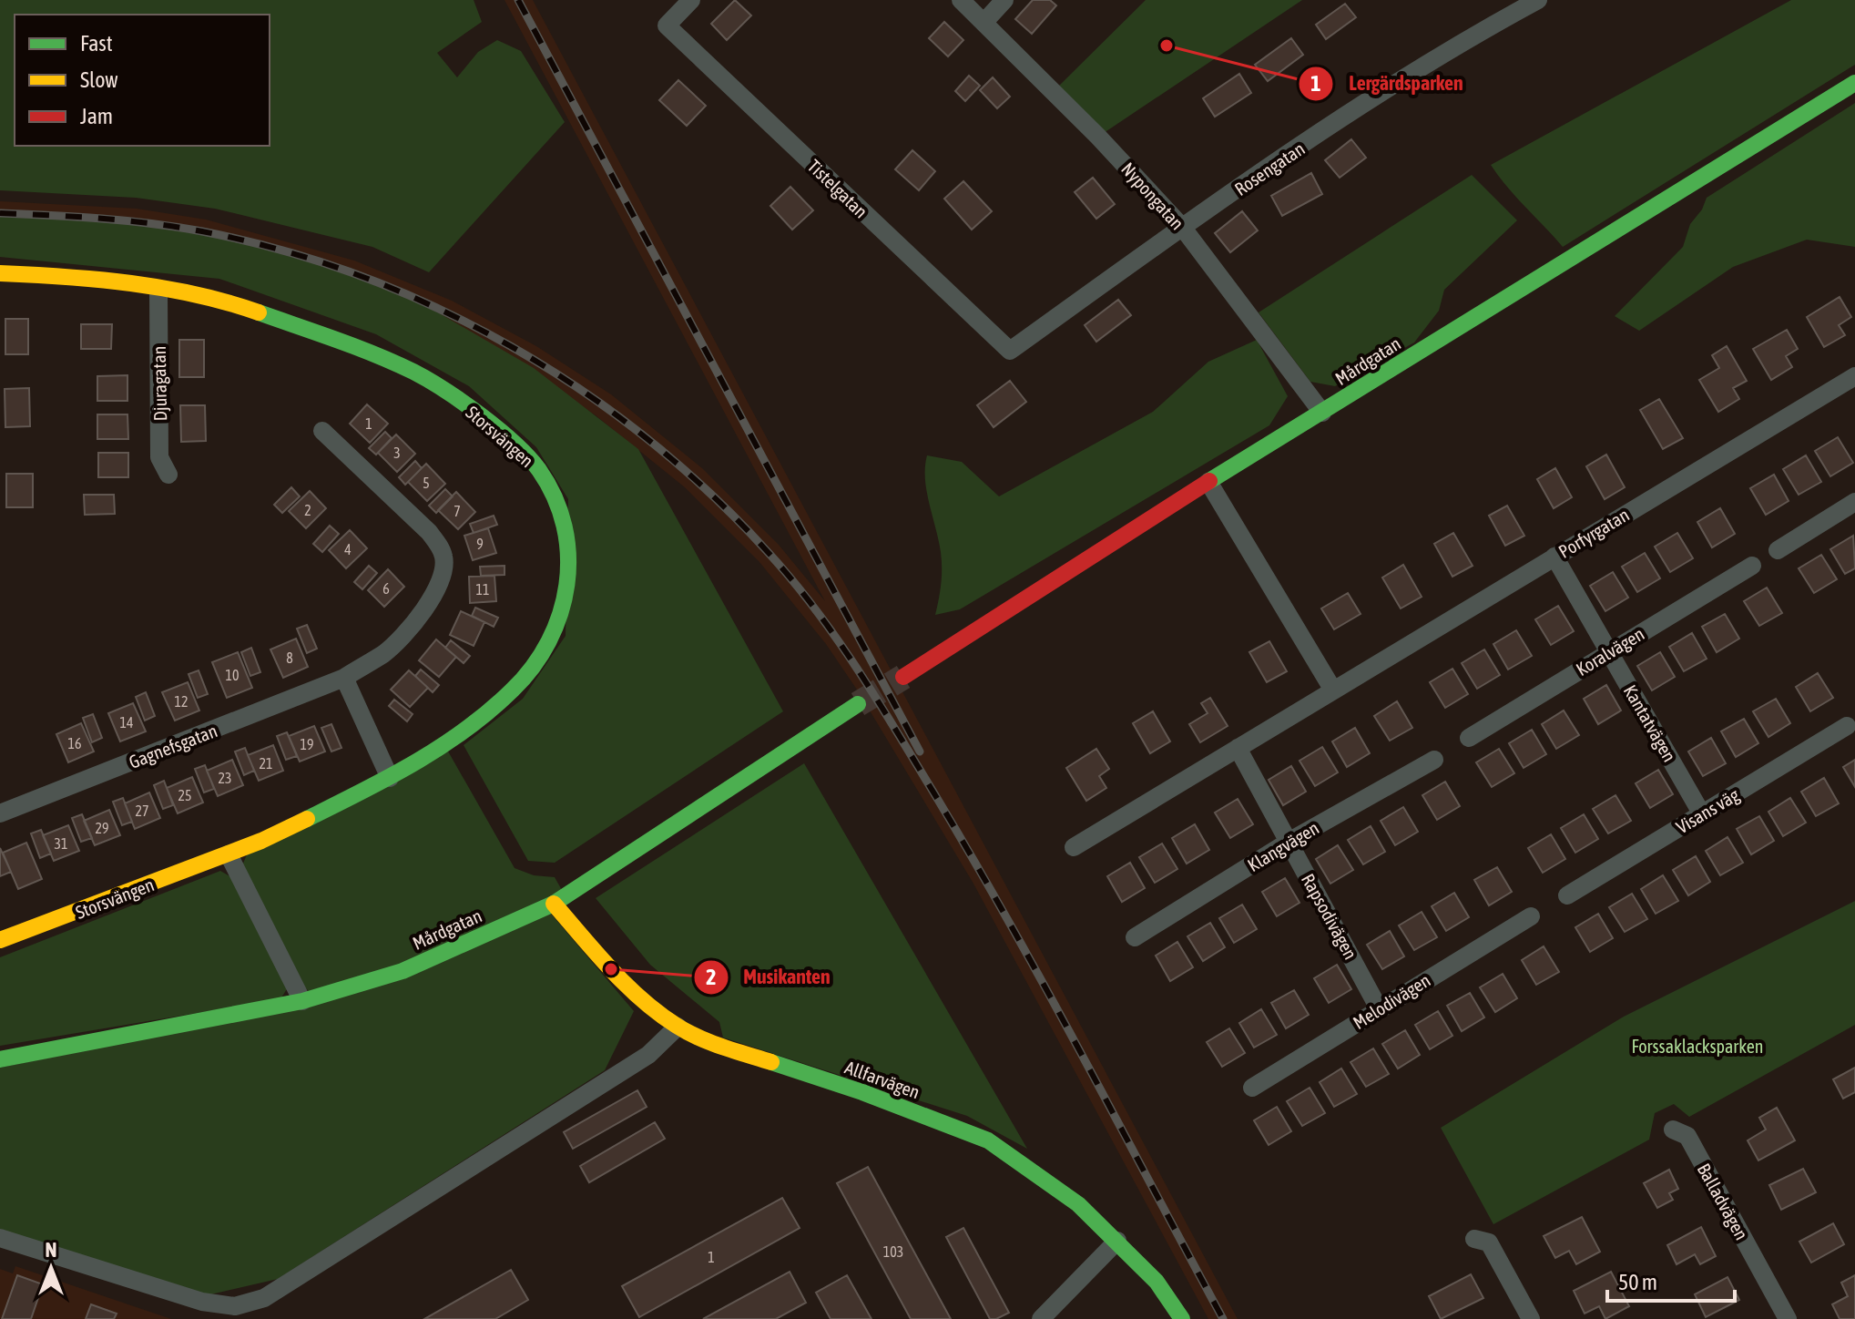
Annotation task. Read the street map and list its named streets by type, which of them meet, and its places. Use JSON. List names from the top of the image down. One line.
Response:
{"streets":{"street":["Rosengatan","Tistelgatan","Nypongatan","Mårdgatan","Djuragatan","Storsvängen","Porfyrgatan","Koralvägen","Kantatvägen","Gagnefsgatan","Visans väg","Klangvägen","Rapsodivägen","Melodivägen","Allfarvägen","Balladvägen"]},"crossings":[["Rosengatan","Tistelgatan"],["Rosengatan","Nypongatan"],["Nypongatan","Mårdgatan"],["Mårdgatan","Allfarvägen"],["Djuragatan","Storsvängen"],["Porfyrgatan","Kantatvägen"],["Porfyrgatan","Rapsodivägen"],["Koralvägen","Kantatvägen"],["Kantatvägen","Visans väg"],["Klangvägen","Rapsodivägen"],["Rapsodivägen","Melodivägen"]],"parks":["Forssaklacksparken"],"places":["Lergärdsparken","Musikanten"],"house_numbers":["1","3","5","2","7","9","4","6","11","8","10","12","14","16","19","21","23","25","27","29","31","103","1"],"legend":["Fast","Slow","Jam"],"scale_bar":"50 m","north":"top"}
